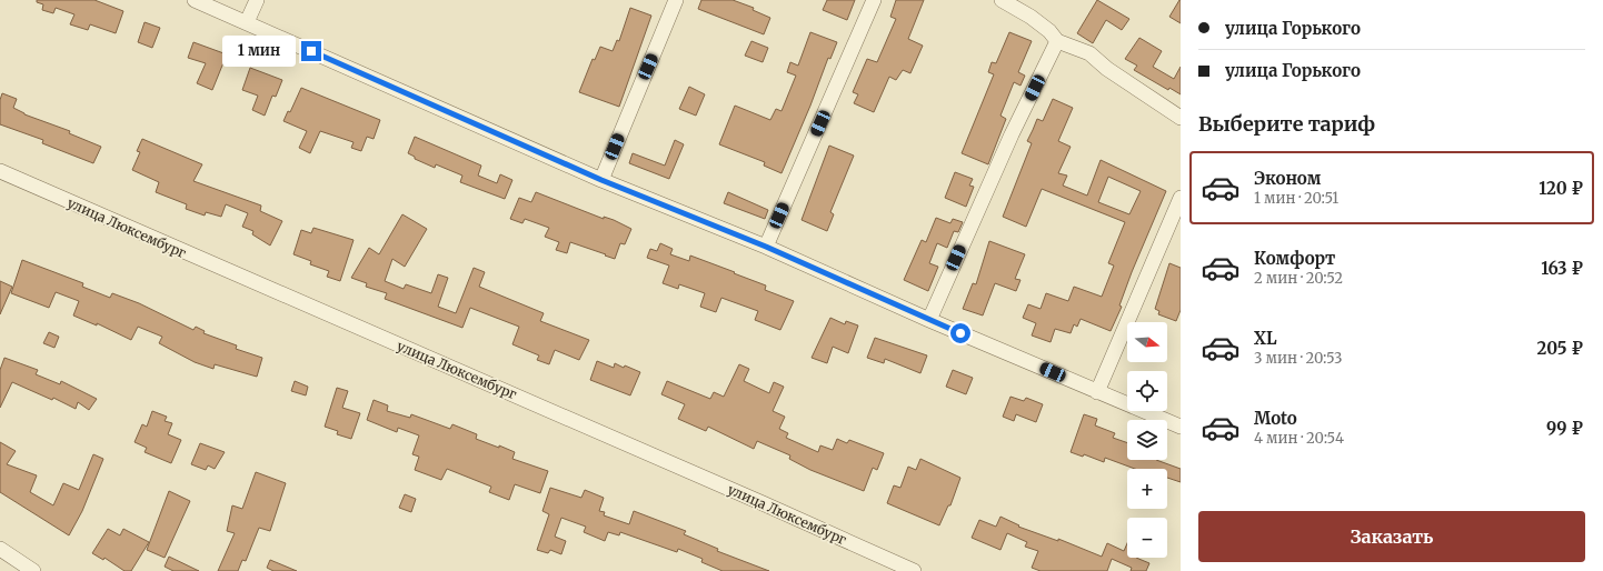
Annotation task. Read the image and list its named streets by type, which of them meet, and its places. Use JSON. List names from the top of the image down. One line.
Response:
{"streets":{"street":["улица Люксембург"]},"north":"right","page":{"banner":["улица Горького","улица Горького"],"bubble":"1 мин","heading":"Выберите тариф","list":[{"name":"Эконом","note":"1 мин · 20:51","value":"120 ₽"},{"name":"Комфорт","note":"2 мин · 20:52","value":"163 ₽"},{"name":"XL","note":"3 мин · 20:53","value":"205 ₽"},{"name":"Moto","note":"4 мин · 20:54","value":"99 ₽"}],"map_buttons":["+","−"],"buttons":"Заказать"}}
